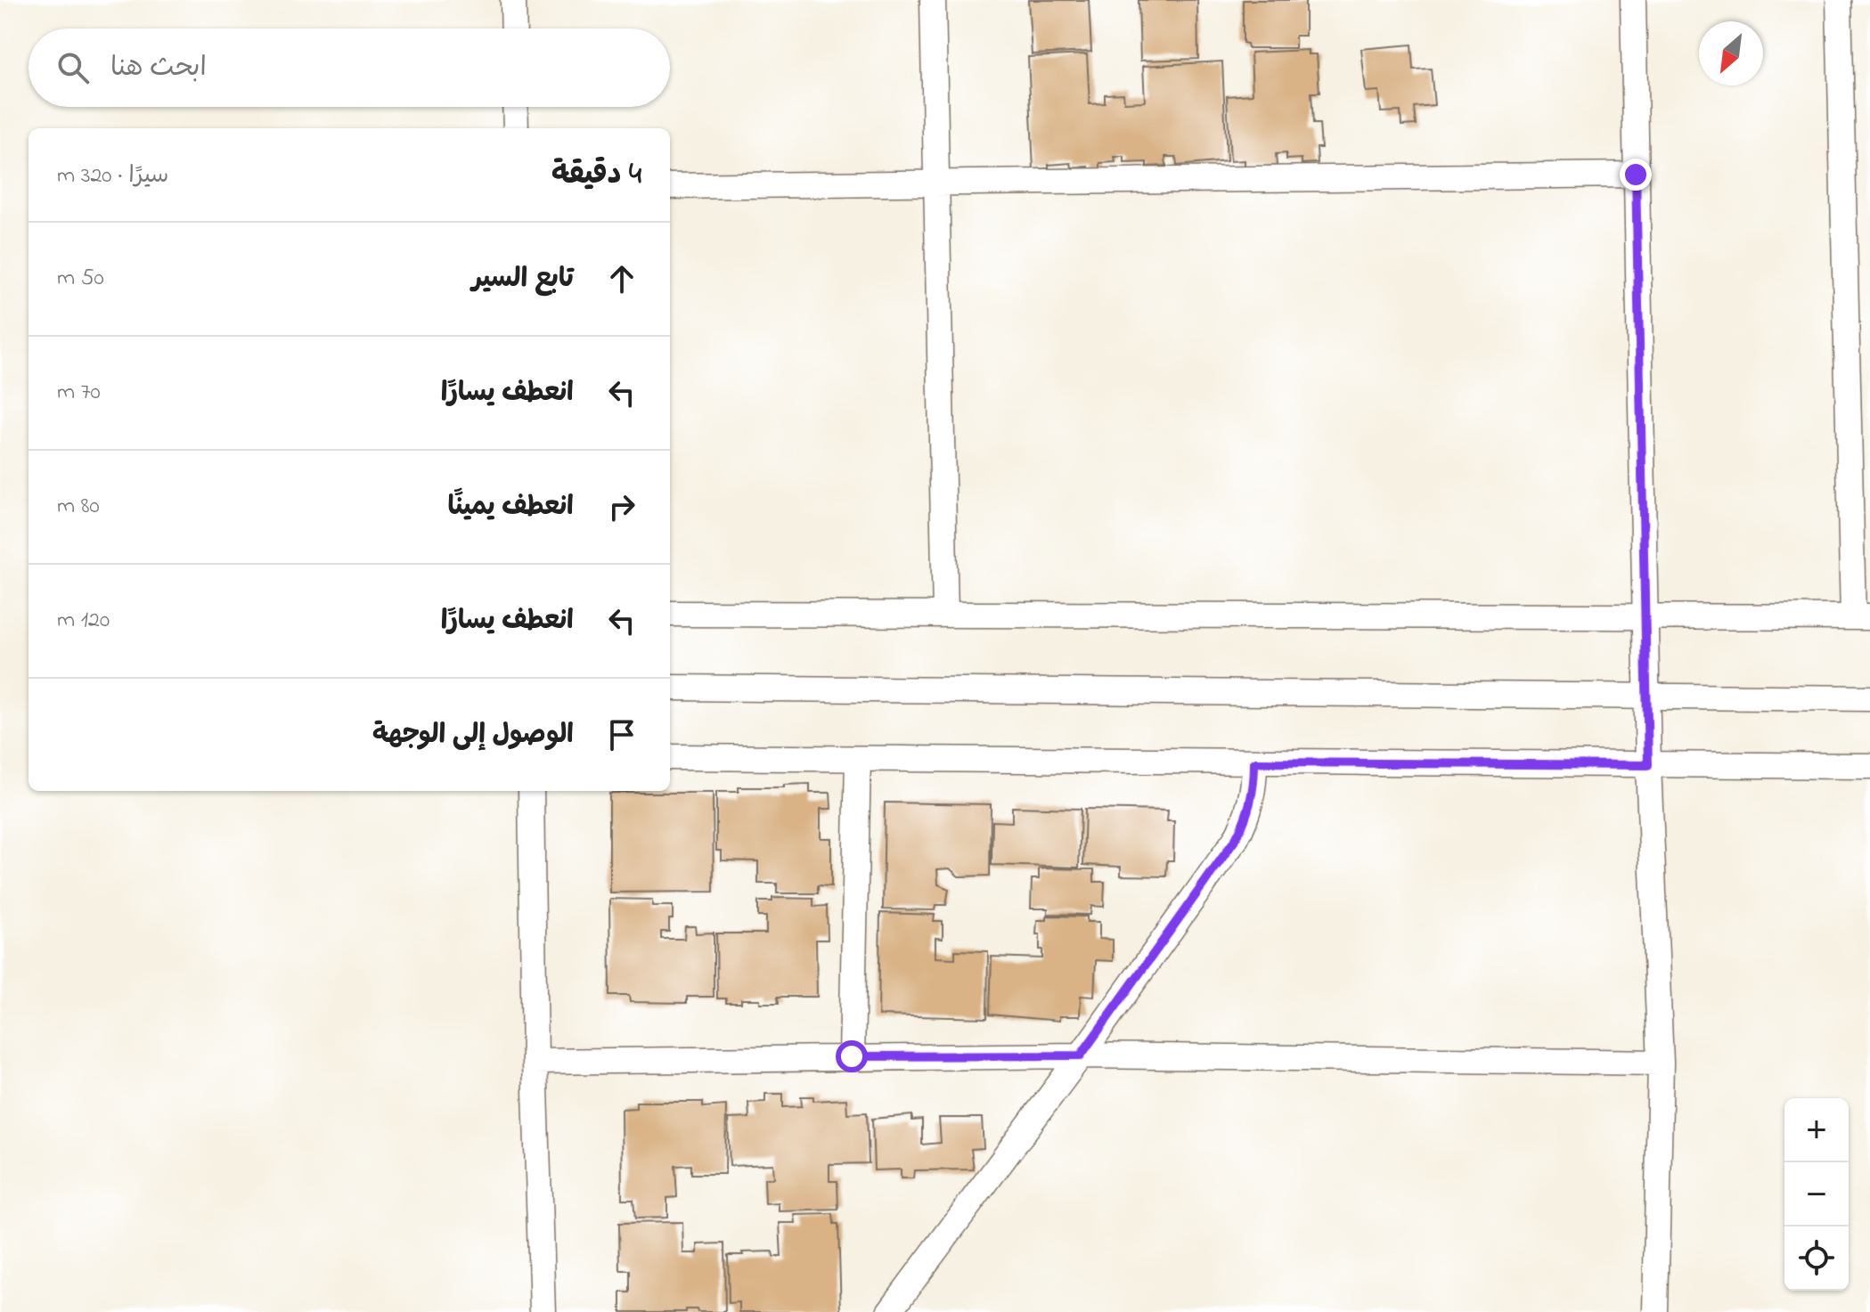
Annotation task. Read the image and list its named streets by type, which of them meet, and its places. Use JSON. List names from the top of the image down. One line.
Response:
{"north":"bottom left","page":{"search":"ابحث هنا","heading":["4 دقيقة","سيرًا · 320 m"],"list":[["تابع السير","50 m"],["انعطف يسارًا","70 m"],["انعطف يمينًا","80 m"],["انعطف يسارًا","120 m"],"الوصول إلى الوجهة"],"map_buttons":["+","−"]}}
